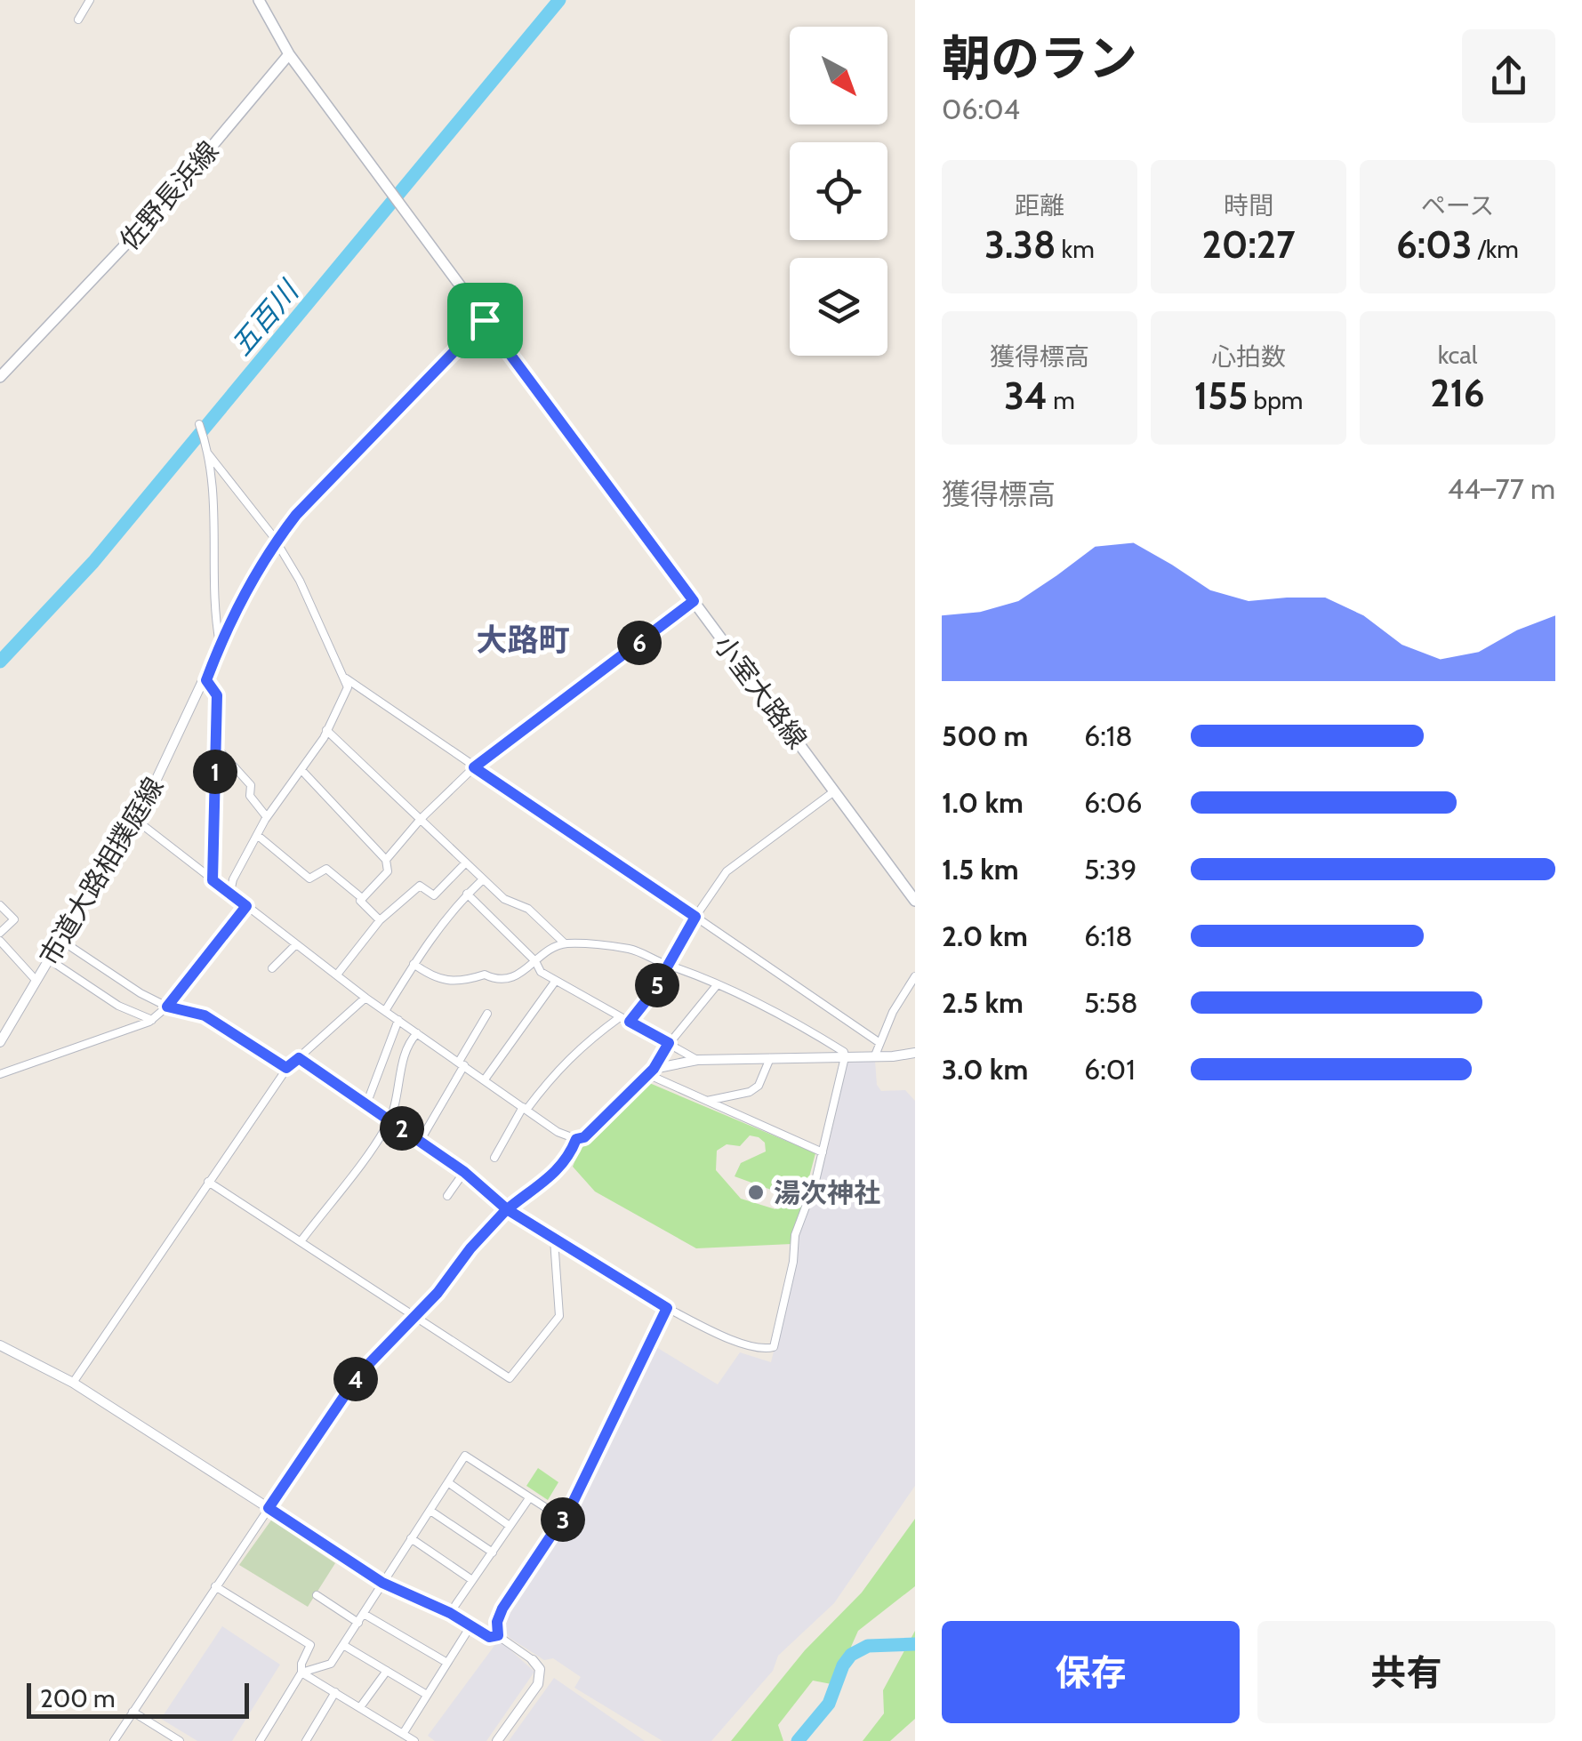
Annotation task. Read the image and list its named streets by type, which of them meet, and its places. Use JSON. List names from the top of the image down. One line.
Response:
{"streets":{"main road":["佐野長浜線","小室大路線"],"street":["市道大路相撲庭線"]},"crossings":[["佐野長浜線","小室大路線"],["小室大路線","市道大路相撲庭線"]],"districts":["大路町"],"water":["五百川"],"places":["湯次神社"],"scale_bar":"200 m","north":"bottom right","page":{"heading":["朝のラン","06:04"],"stats":[["距離","3.38 km"],["時間","20:27"],["ペース","6:03 /km"],["獲得標高","34 m"],["心拍数","155 bpm"],["kcal","216"]],"chart":["獲得標高","44–77 m"],"pins":["6","1","5","2","4","3"],"list":[{"name":"500 m","note":"6:18"},{"name":"1.0 km","note":"6:06"},{"name":"1.5 km","note":"5:39"},{"name":"2.0 km","note":"6:18"},{"name":"2.5 km","note":"5:58"},{"name":"3.0 km","note":"6:01"}],"buttons":["保存","共有"],"scale":"200 m"}}
